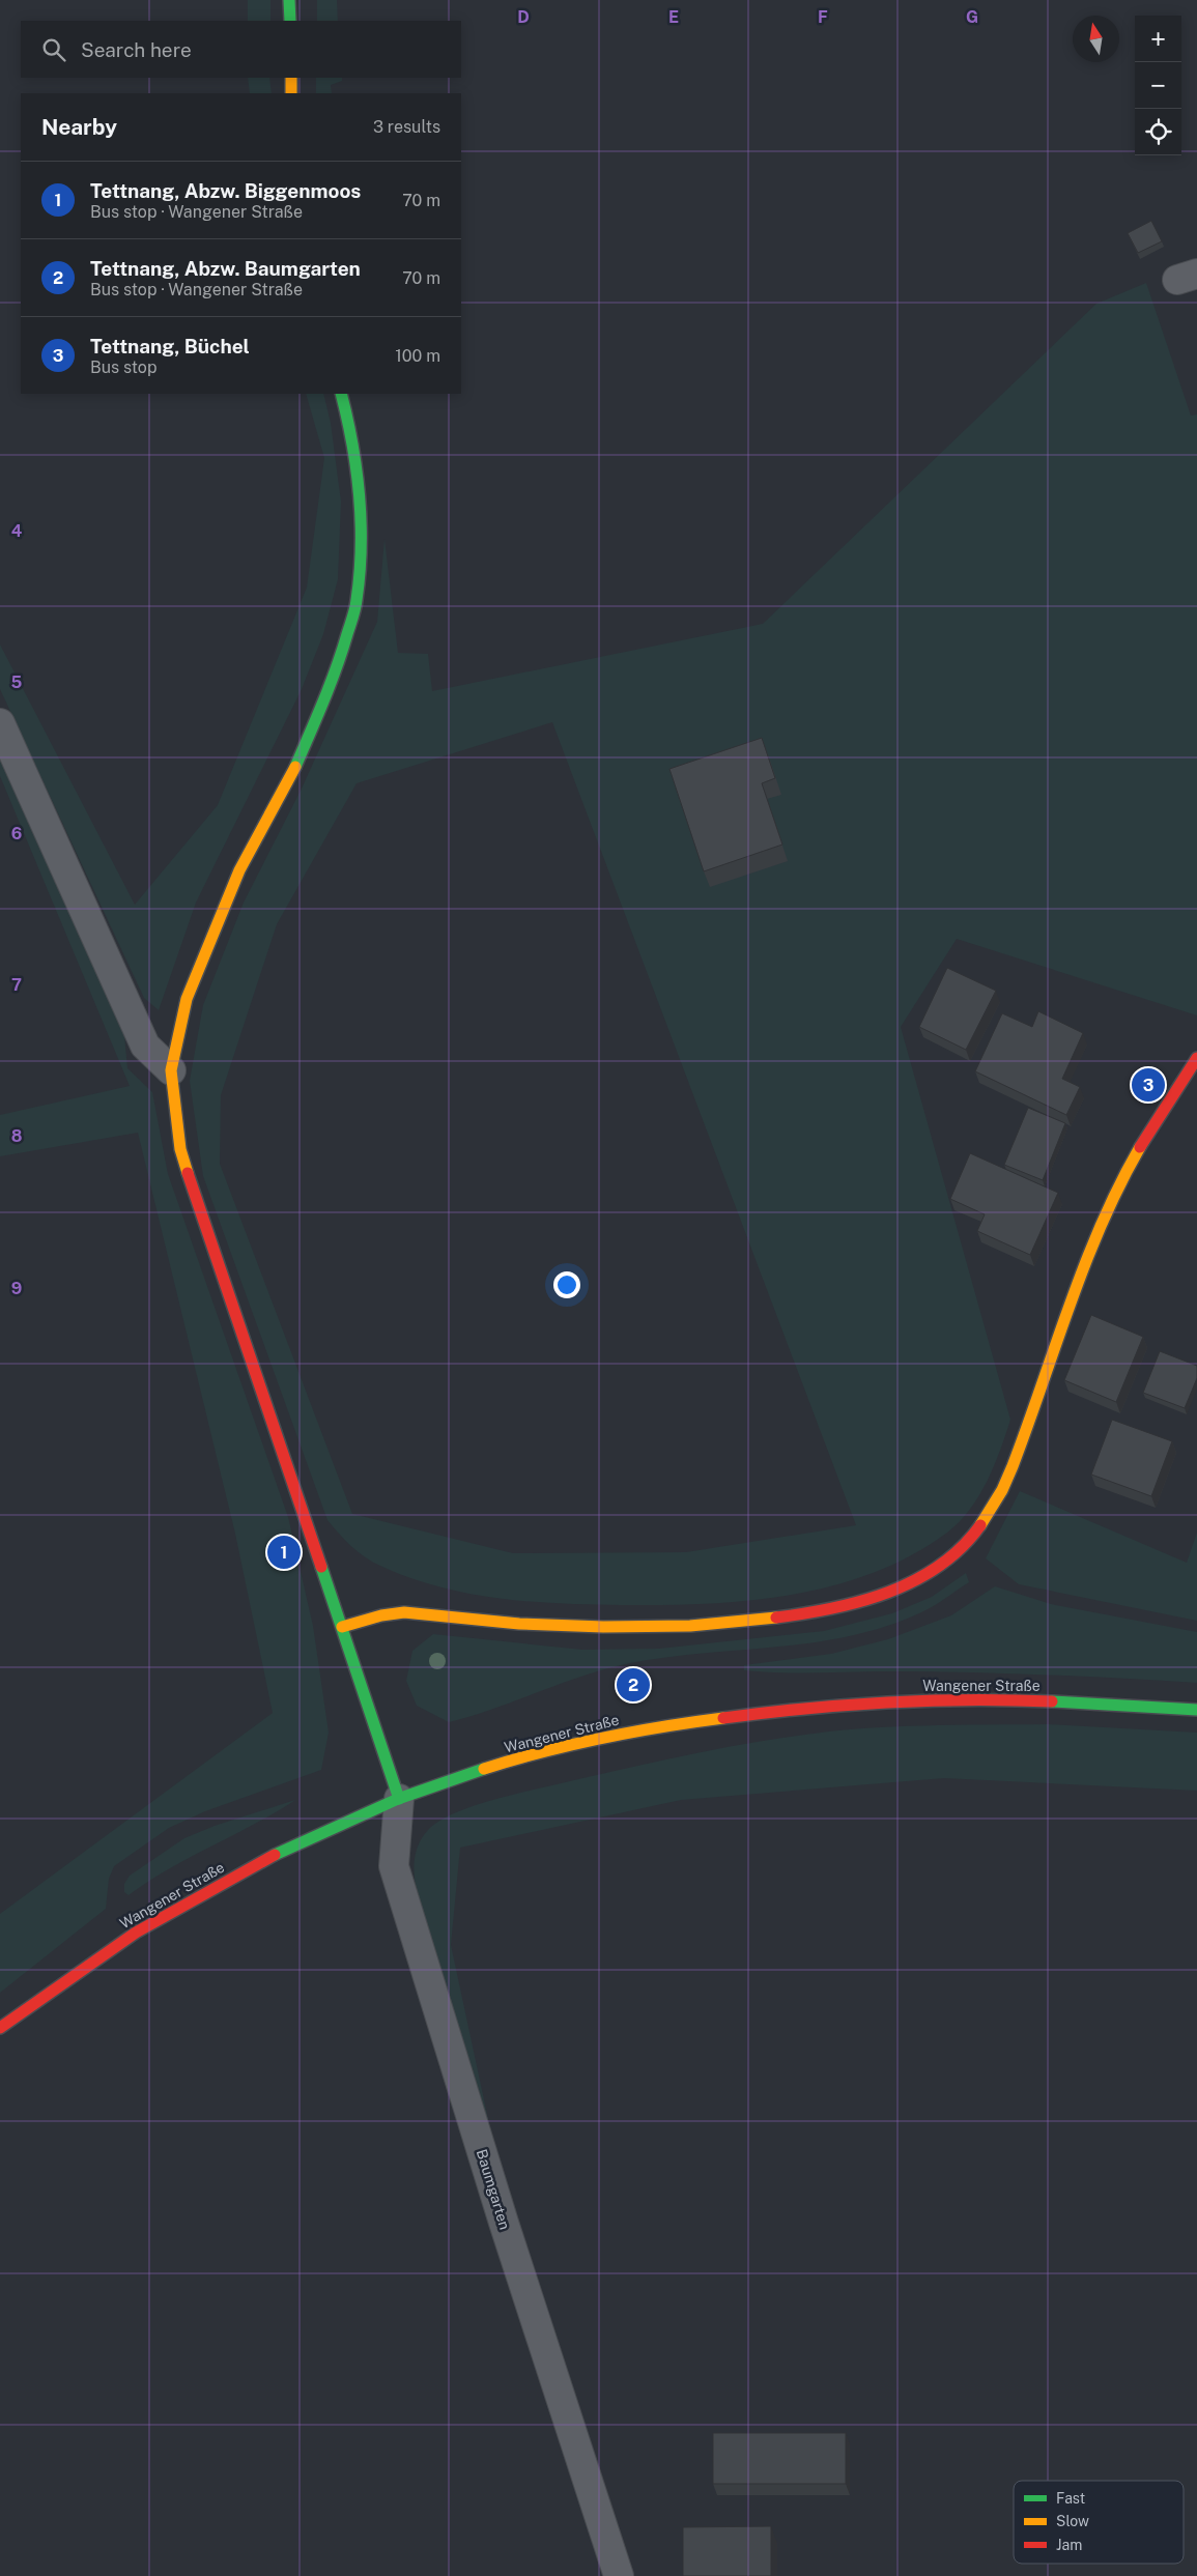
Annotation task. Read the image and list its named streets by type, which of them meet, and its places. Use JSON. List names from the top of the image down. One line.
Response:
{"streets":{"main road":["Wangener Straße"],"street":["Baumgarten"]},"crossings":[["Wangener Straße","Baumgarten"]],"legend":["Fast","Slow","Jam"],"north":"top","page":{"map_buttons":["+","−"],"search":"Search here","heading":["Nearby","3 results"],"list":[{"mark":"1","name":"Tettnang, Abzw. Biggenmoos","note":"Bus stop · Wangener Straße","value":"70 m"},{"mark":"2","name":"Tettnang, Abzw. Baumgarten","note":"Bus stop · Wangener Straße","value":"70 m"},{"mark":"3","name":"Tettnang, Büchel","note":"Bus stop","value":"100 m"}],"pins":["3","1","2"]},"grid":{"columns":["D","E","F","G"],"rows":["4","5","6","7","8","9"]}}
